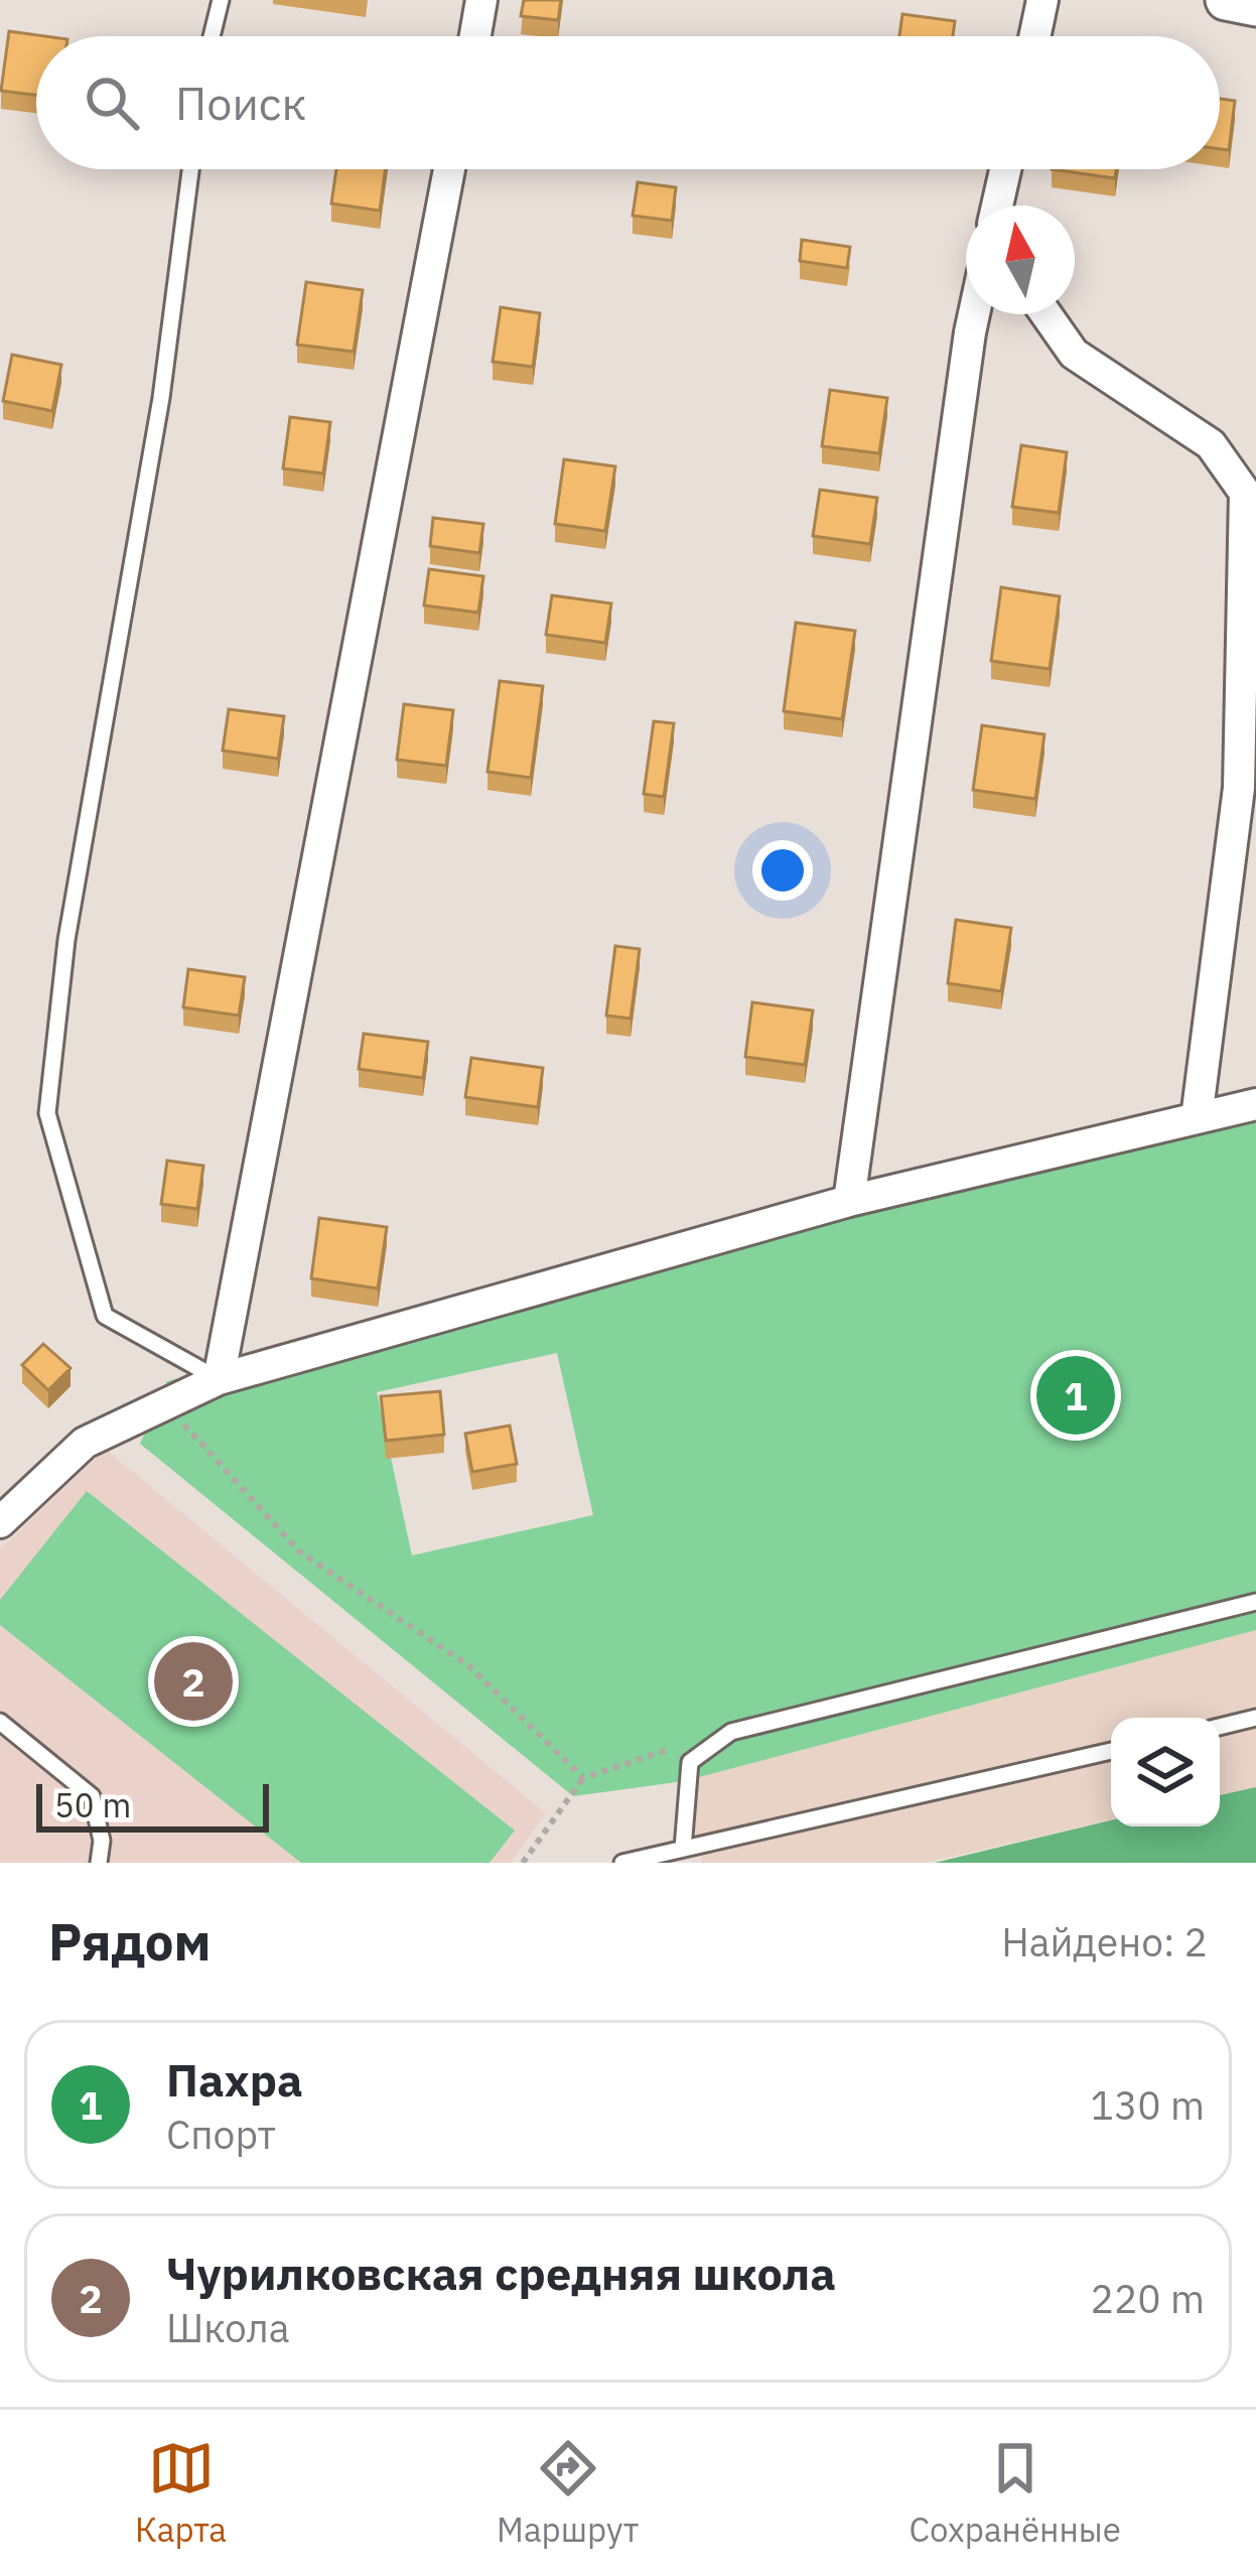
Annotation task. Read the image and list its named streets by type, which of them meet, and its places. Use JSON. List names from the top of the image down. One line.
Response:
{"scale_bar":"50 m","north":"top","page":{"search":"Поиск","pins":["1","2"],"scale":"50 m","heading":["Рядом","Найдено: 2"],"list":[{"mark":"1","name":"Пахра","note":"Спорт","value":"130 m"},{"mark":"2","name":"Чурилковская средняя школа","note":"Школа","value":"220 m"}],"nav":["Карта","Маршрут","Сохранённые"]}}
